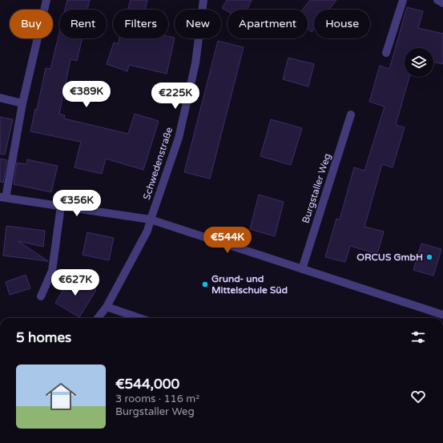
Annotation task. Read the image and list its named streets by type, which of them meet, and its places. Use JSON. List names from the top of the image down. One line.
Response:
{"streets":{"street":["Schwedenstraße","Burgstaller Weg"]},"places":["ORCUS GmbH","Grund- und Mittelschule Süd"],"page":{"chip":["Buy","Rent","Filters","New","Apartment","House"],"price":["€389K","€225K","€356K","€544K","€627K"],"heading":"5 homes","list":[{"name":"€544,000","note":"3 rooms · 116 m² · Burgstaller Weg"}]}}
